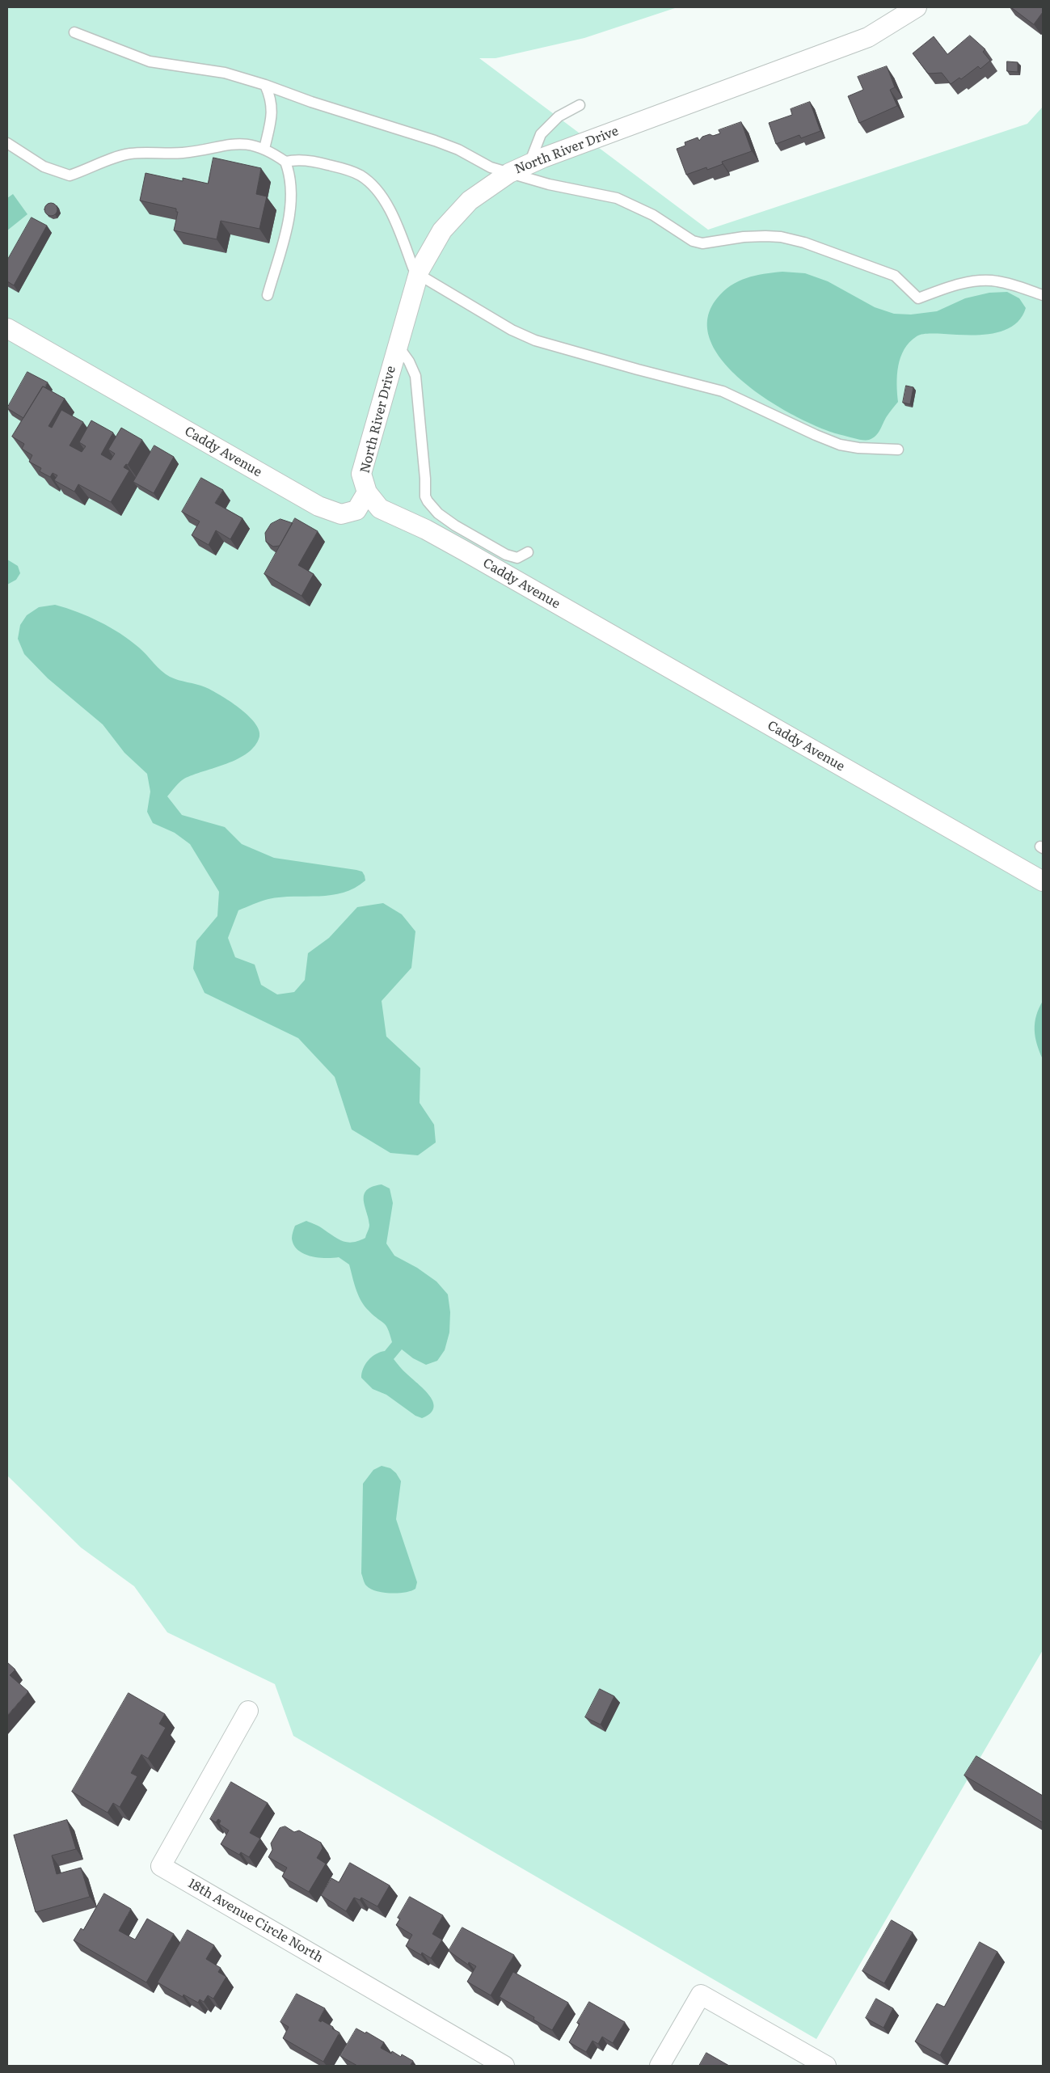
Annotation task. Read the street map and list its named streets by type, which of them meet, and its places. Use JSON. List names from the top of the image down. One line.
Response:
{"streets":{"street":["North River Drive","Caddy Avenue","18th Avenue Circle North"]},"crossings":[["North River Drive","Caddy Avenue"]]}
